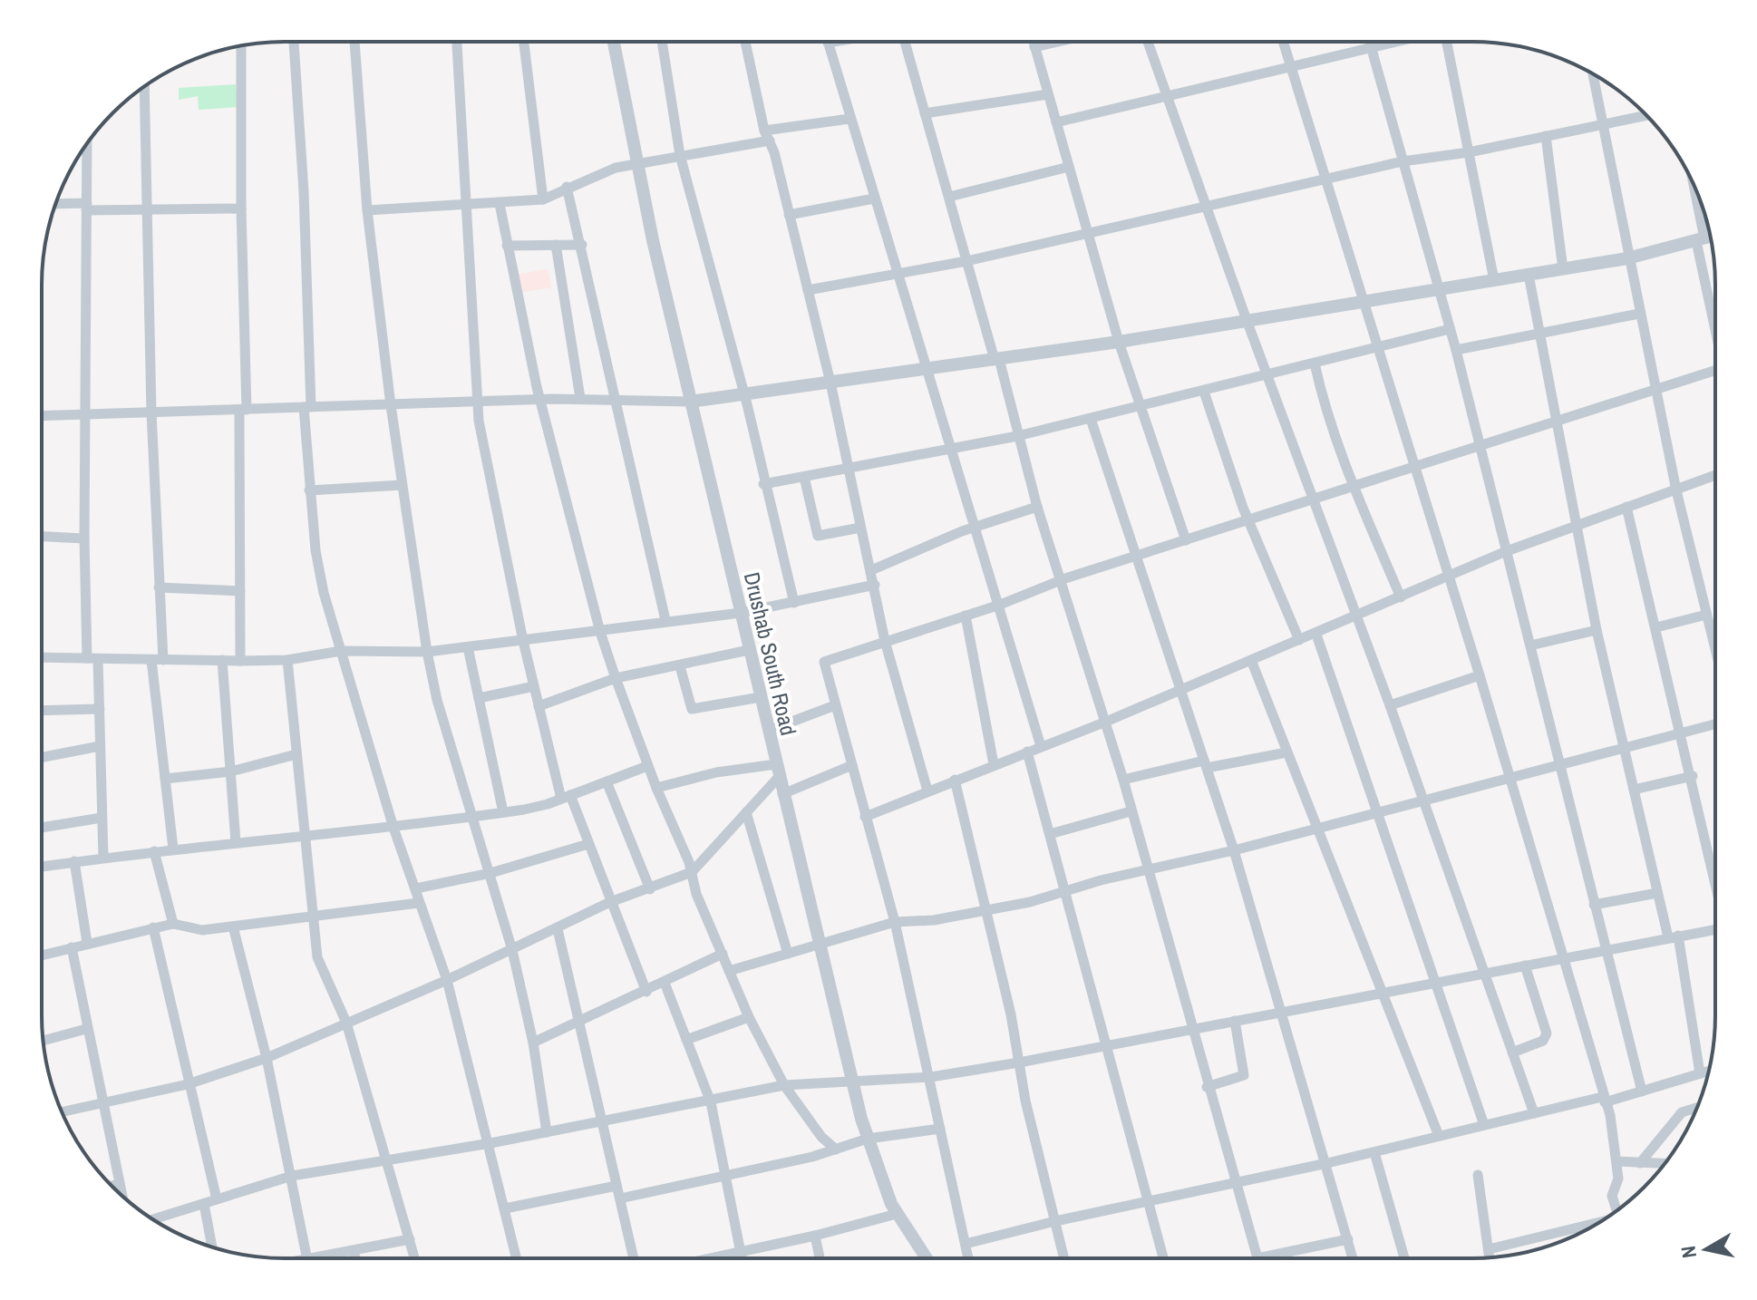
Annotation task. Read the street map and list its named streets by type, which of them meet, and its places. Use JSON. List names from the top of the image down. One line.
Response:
{"streets":{"street":["Drushab South Road"]},"north":"left"}
